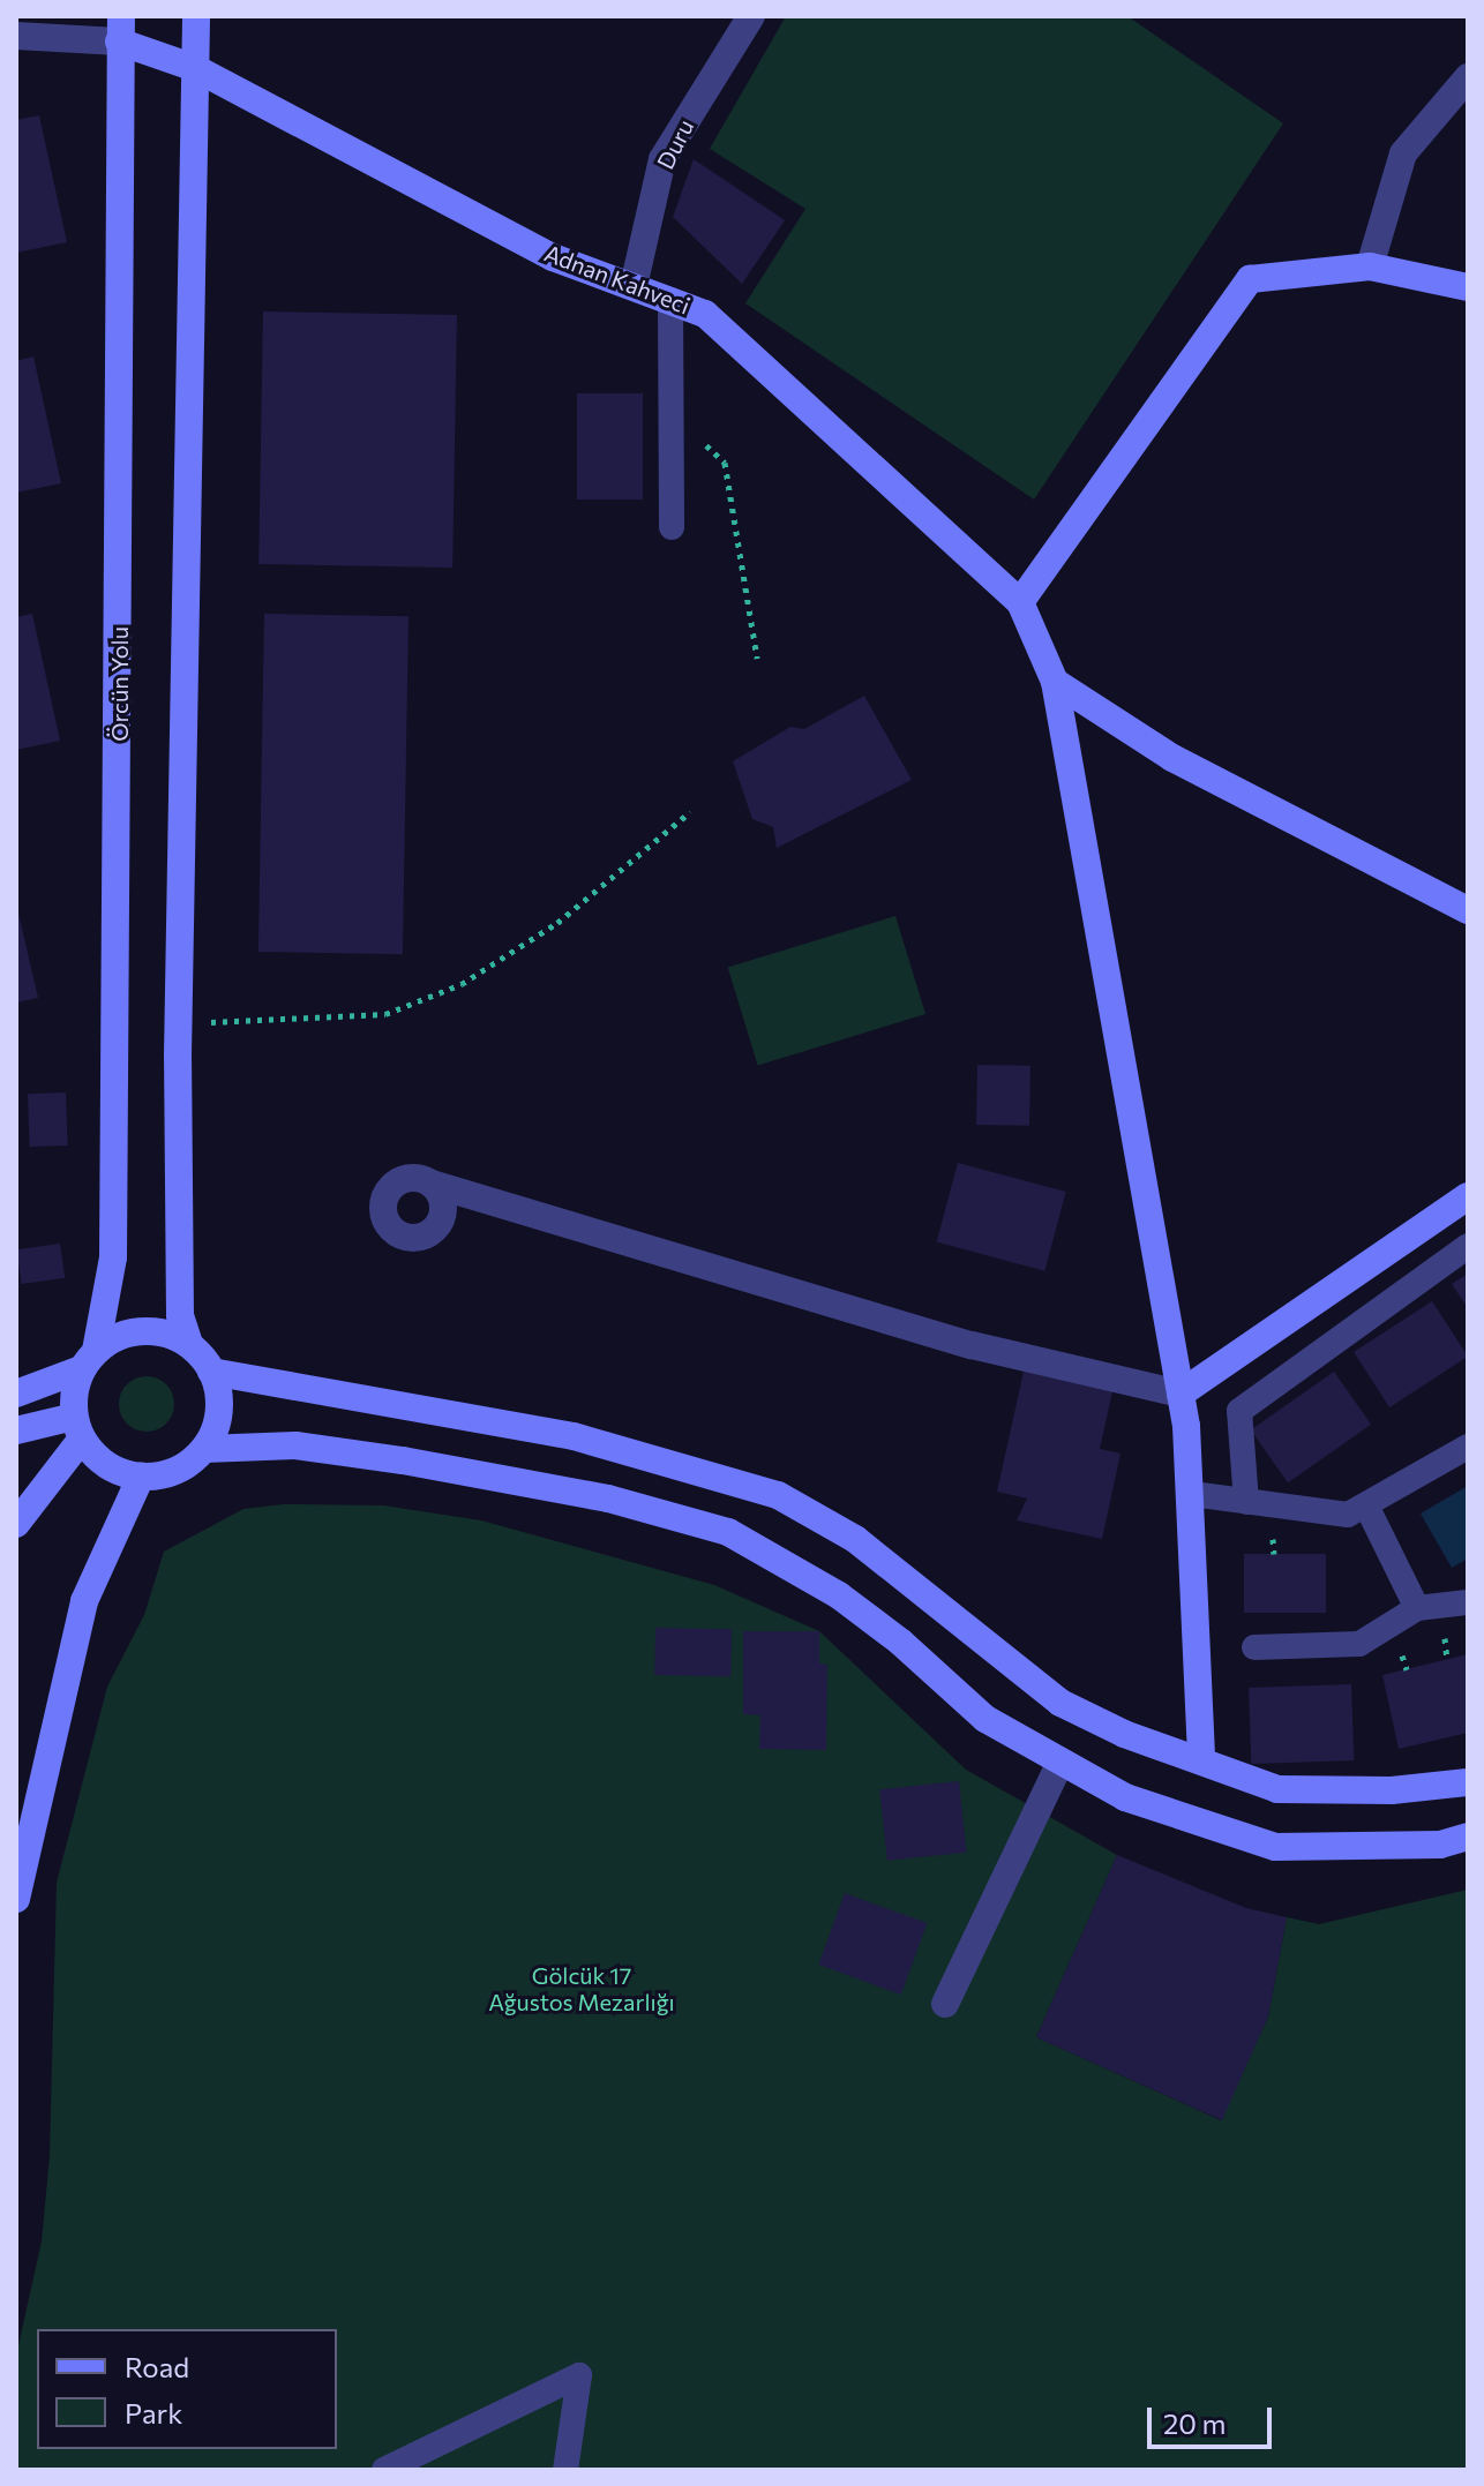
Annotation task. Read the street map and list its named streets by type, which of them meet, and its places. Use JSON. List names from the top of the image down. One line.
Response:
{"streets":{"main road":["Adnan Kahveci","Örcün Yolu"],"street":["Duru"]},"crossings":[["Duru","Adnan Kahveci"],["Adnan Kahveci","Örcün Yolu"]],"parks":["Gölcük 17 Ağustos Mezarlığı"],"legend":["Road","Park"],"scale_bar":"20 m"}
